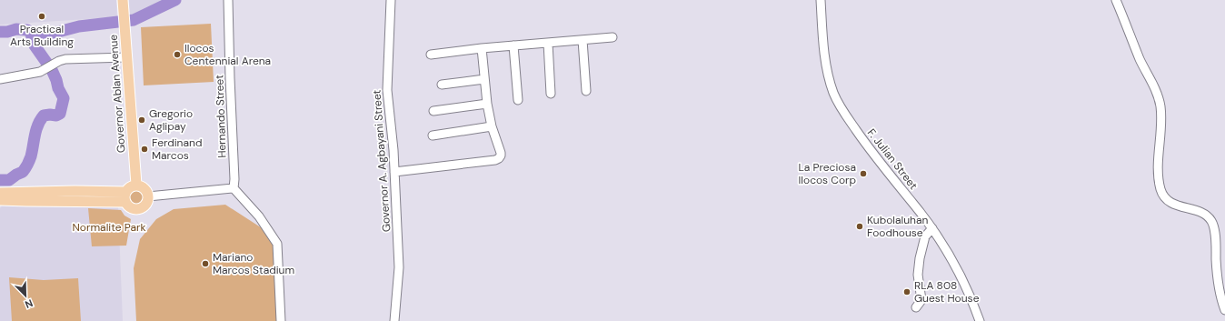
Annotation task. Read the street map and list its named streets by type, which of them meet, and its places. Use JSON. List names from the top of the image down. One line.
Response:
{"streets":{"main road":["Governor Ablan Avenue"],"street":["Hernando Street","F. Julian Street","Governor A. Agbayani Street"]},"parks":["Normalite Park"],"places":["Practical Arts Building","Ilocos Centennial Arena","Gregorio Aglipay","Ferdinand Marcos","La Preciosa Ilocos Corp","Kubolaluhan Foodhouse","Mariano Marcos Stadium","RLA 808 Guest House"],"north":"bottom right"}
